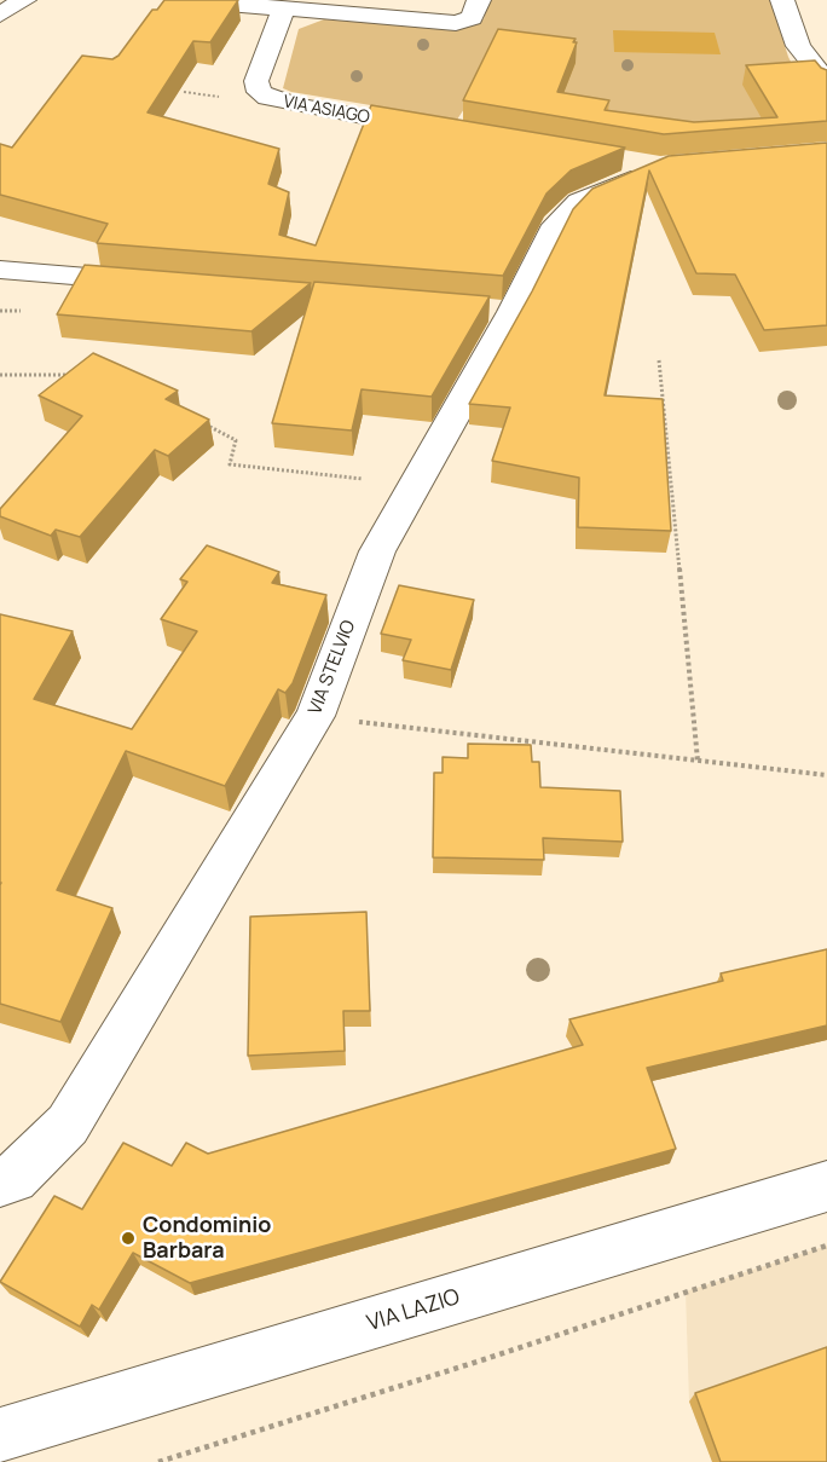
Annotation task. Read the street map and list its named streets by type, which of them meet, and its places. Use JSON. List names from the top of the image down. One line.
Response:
{"streets":{"street":["VIA ASIAGO","VIA STELVIO","VIA LAZIO"]},"places":["Condominio Barbara"]}
